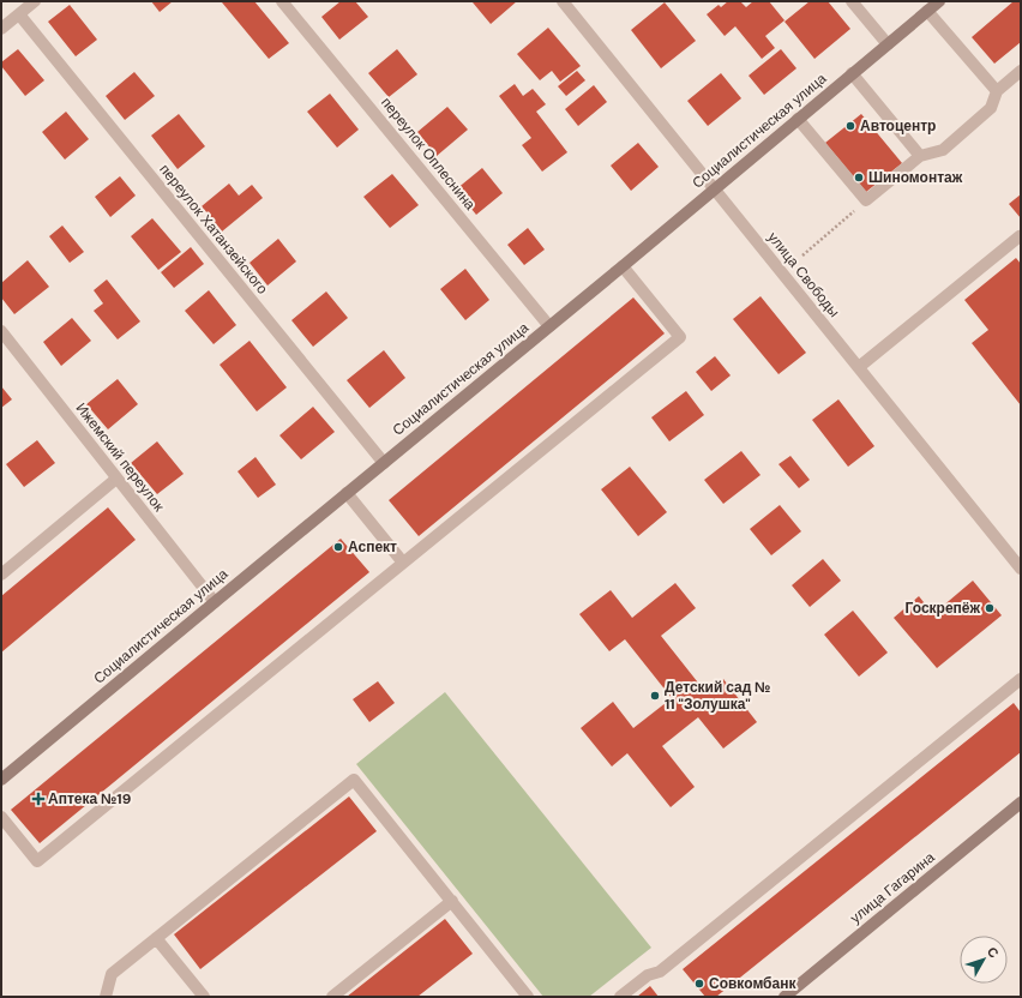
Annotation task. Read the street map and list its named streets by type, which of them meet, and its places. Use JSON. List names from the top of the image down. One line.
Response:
{"streets":{"main road":["Социалистическая улица","улица Гагарина"],"street":["переулок Оплеснина","переулок Хатанзейского","улица Свободы","Ижемский переулок"]},"crossings":[["Социалистическая улица","переулок Оплеснина"],["Социалистическая улица","переулок Хатанзейского"],["Социалистическая улица","улица Свободы"],["Социалистическая улица","Ижемский переулок"]],"places":{"other":["Автоцентр","Шиномонтаж","Аспект","Госкрепёж","Детский сад № 11 \"Золушка\"","Совкомбанк"],"health":["Аптека №19"]},"north":"top right"}
